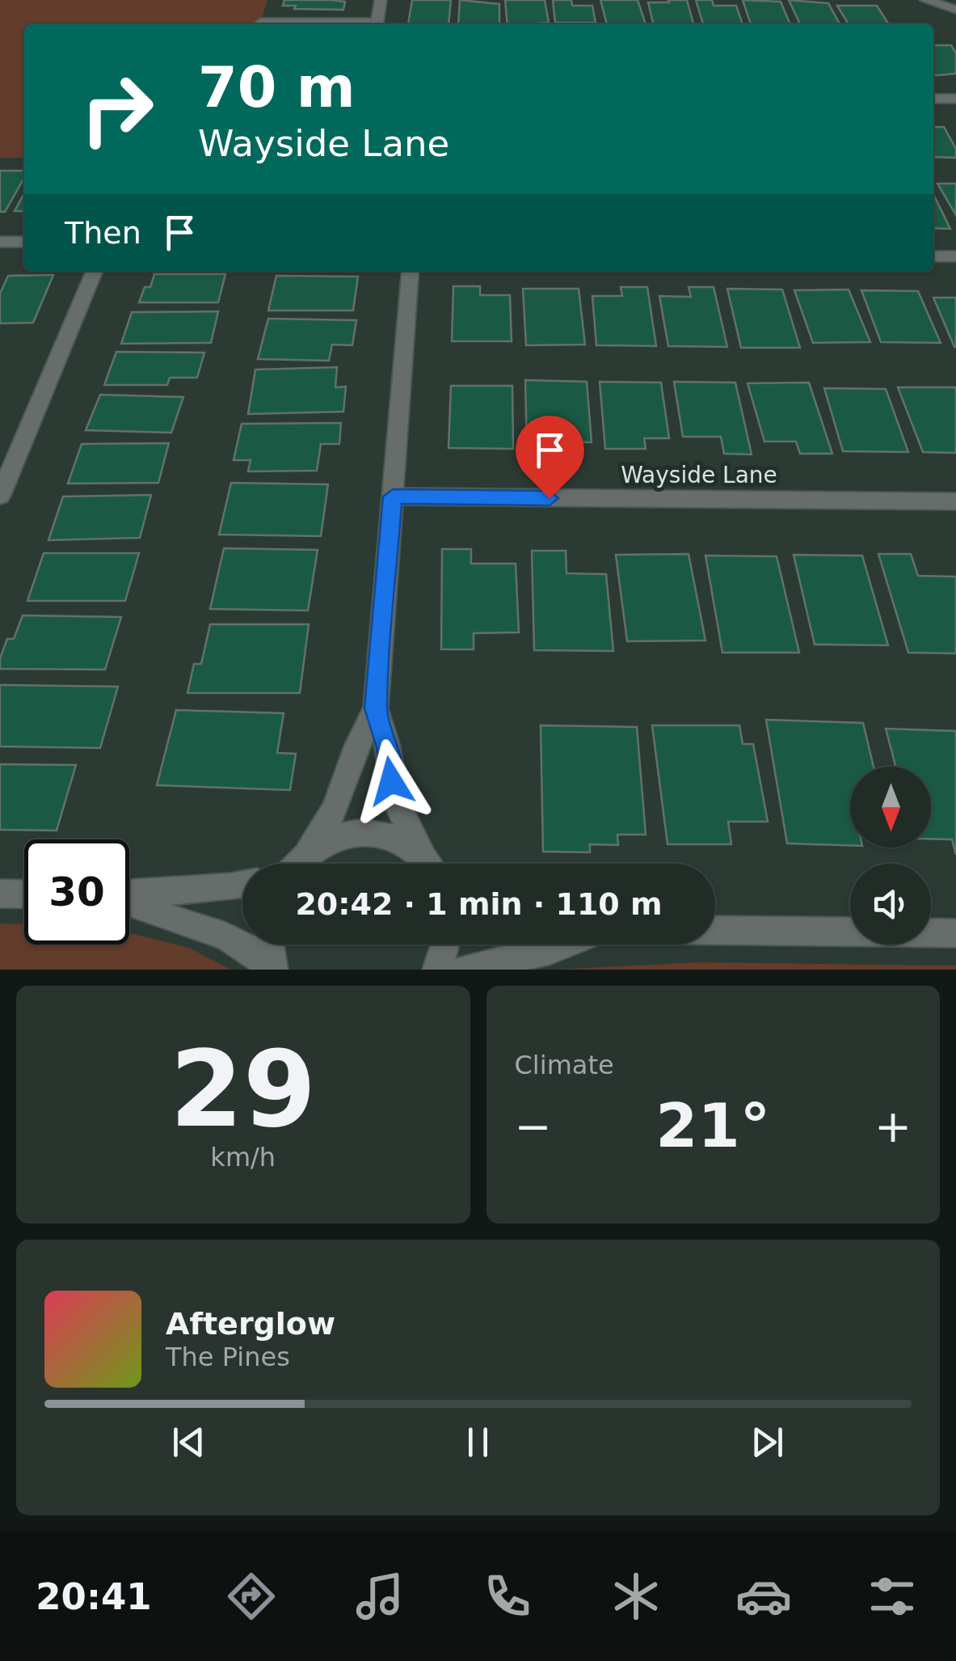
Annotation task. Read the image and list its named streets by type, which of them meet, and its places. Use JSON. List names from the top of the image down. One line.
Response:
{"streets":{"street":["Wayside Lane"]},"north":"bottom","page":{"turn":["70 m","Wayside Lane"],"then":"Then","limit":"30","trip":"20:42 · 1 min · 110 m","tile":[["29","km/h"],"Climate"],"heat":["−","21°","+"],"song":["Afterglow","The Pines"],"tabs":"20:41"}}
